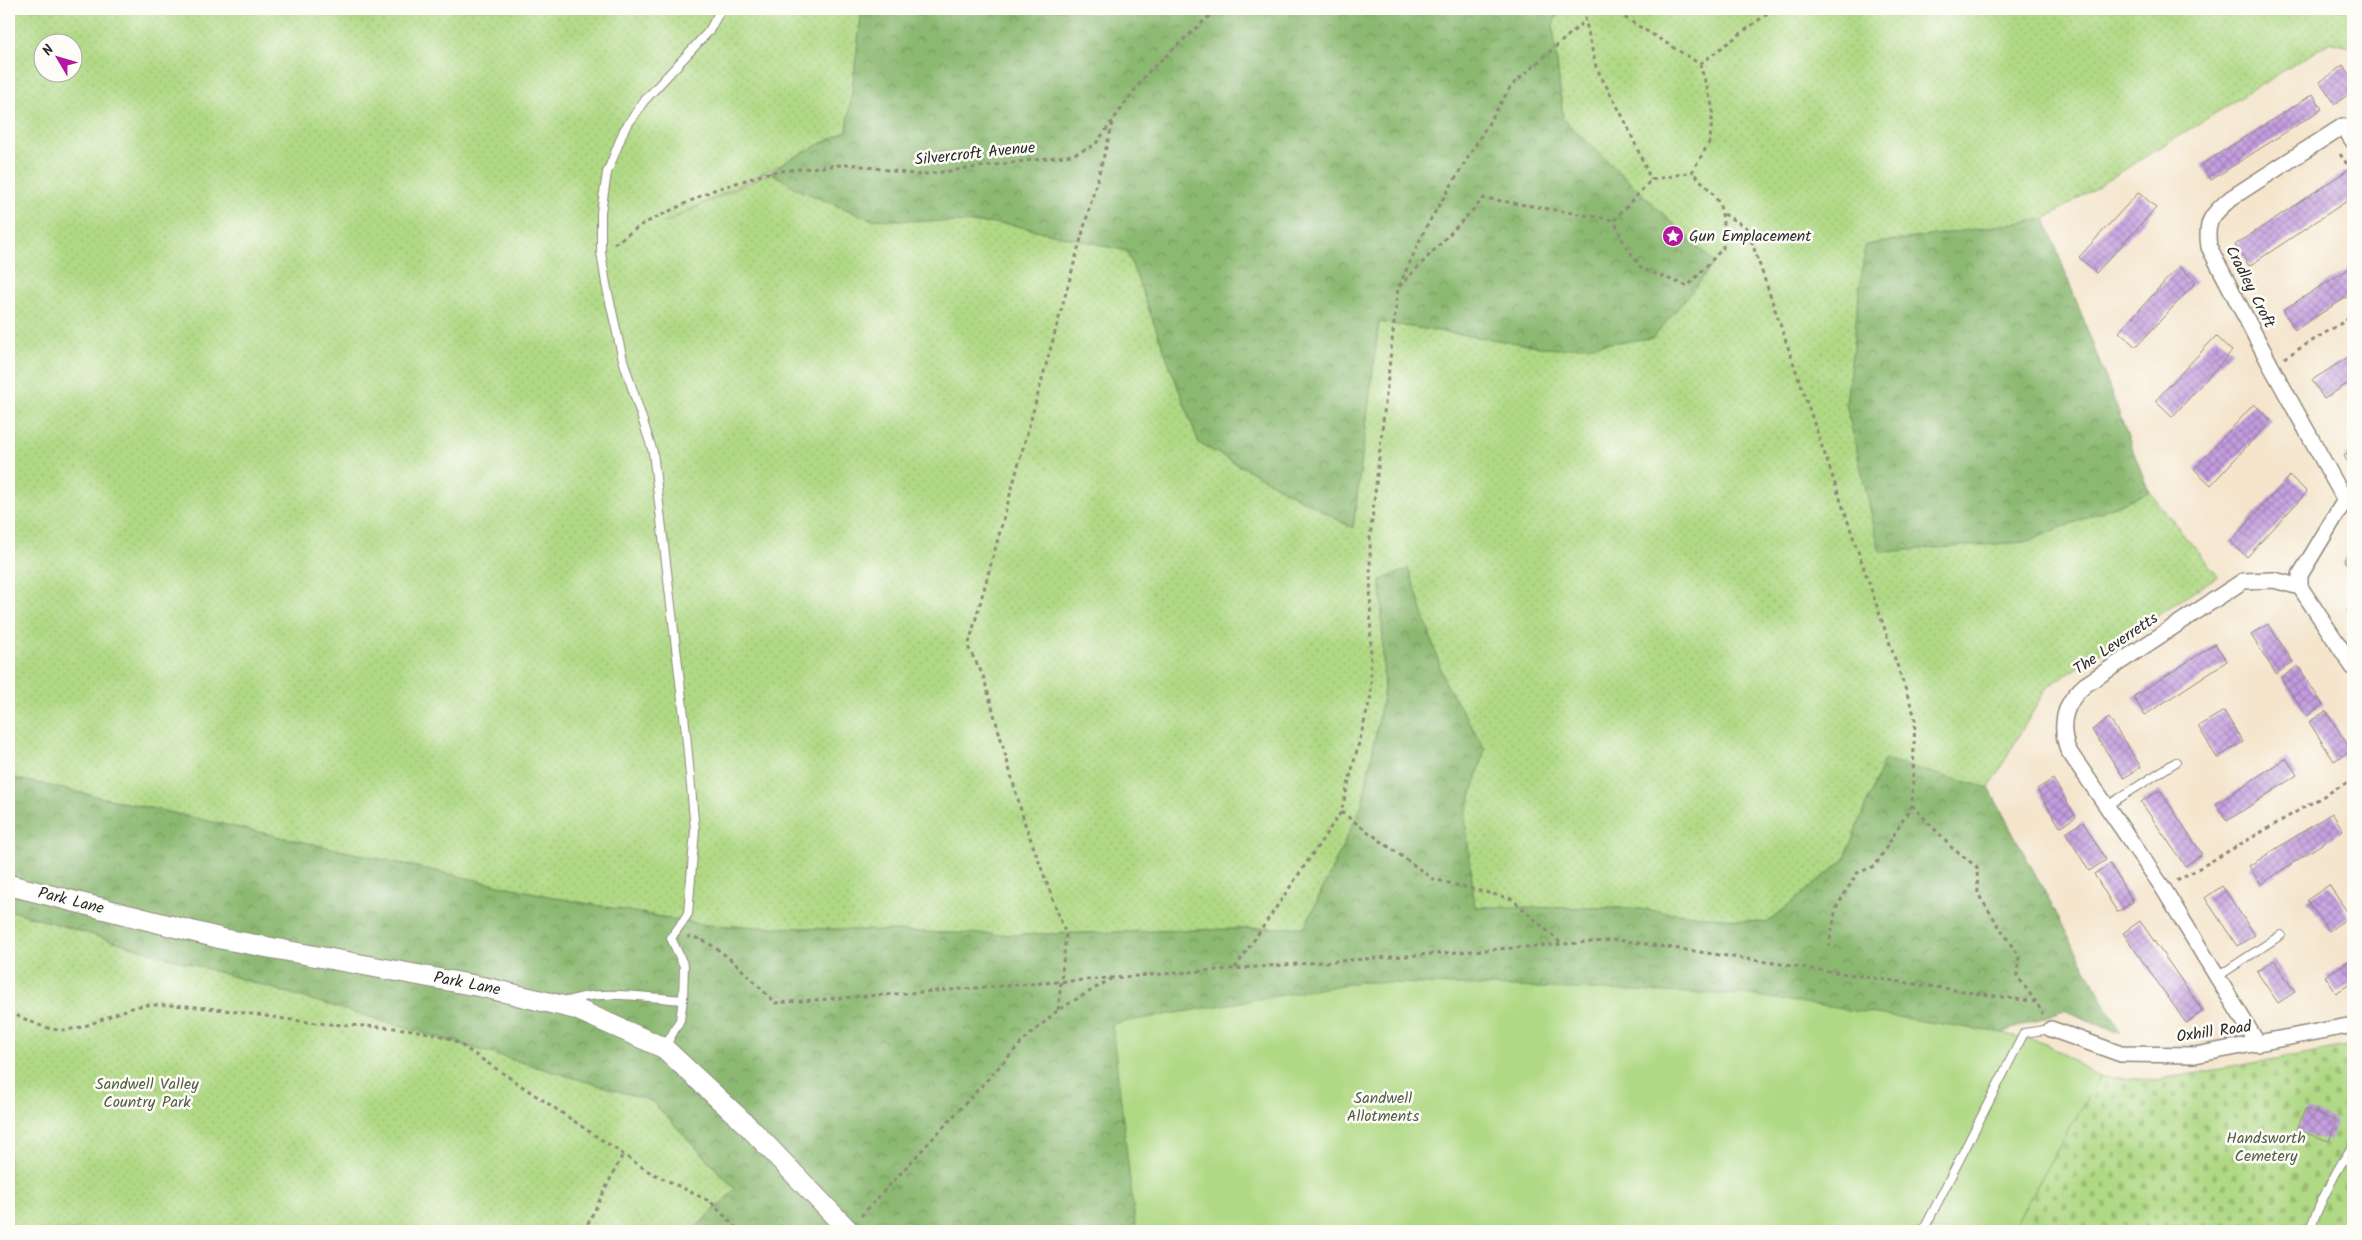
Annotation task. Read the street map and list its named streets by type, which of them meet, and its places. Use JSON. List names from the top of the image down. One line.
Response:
{"streets":{"street":["Cradley Croft","The Leverretts","Park Lane","Oxhill Road"],"path":["Silvercroft Avenue"]},"crossings":[["The Leverretts","Oxhill Road"]],"parks":["Sandwell Valley Country Park","Sandwell Allotments","Handsworth Cemetery"],"places":{"place":["Gun Emplacement"]},"north":"top left"}
